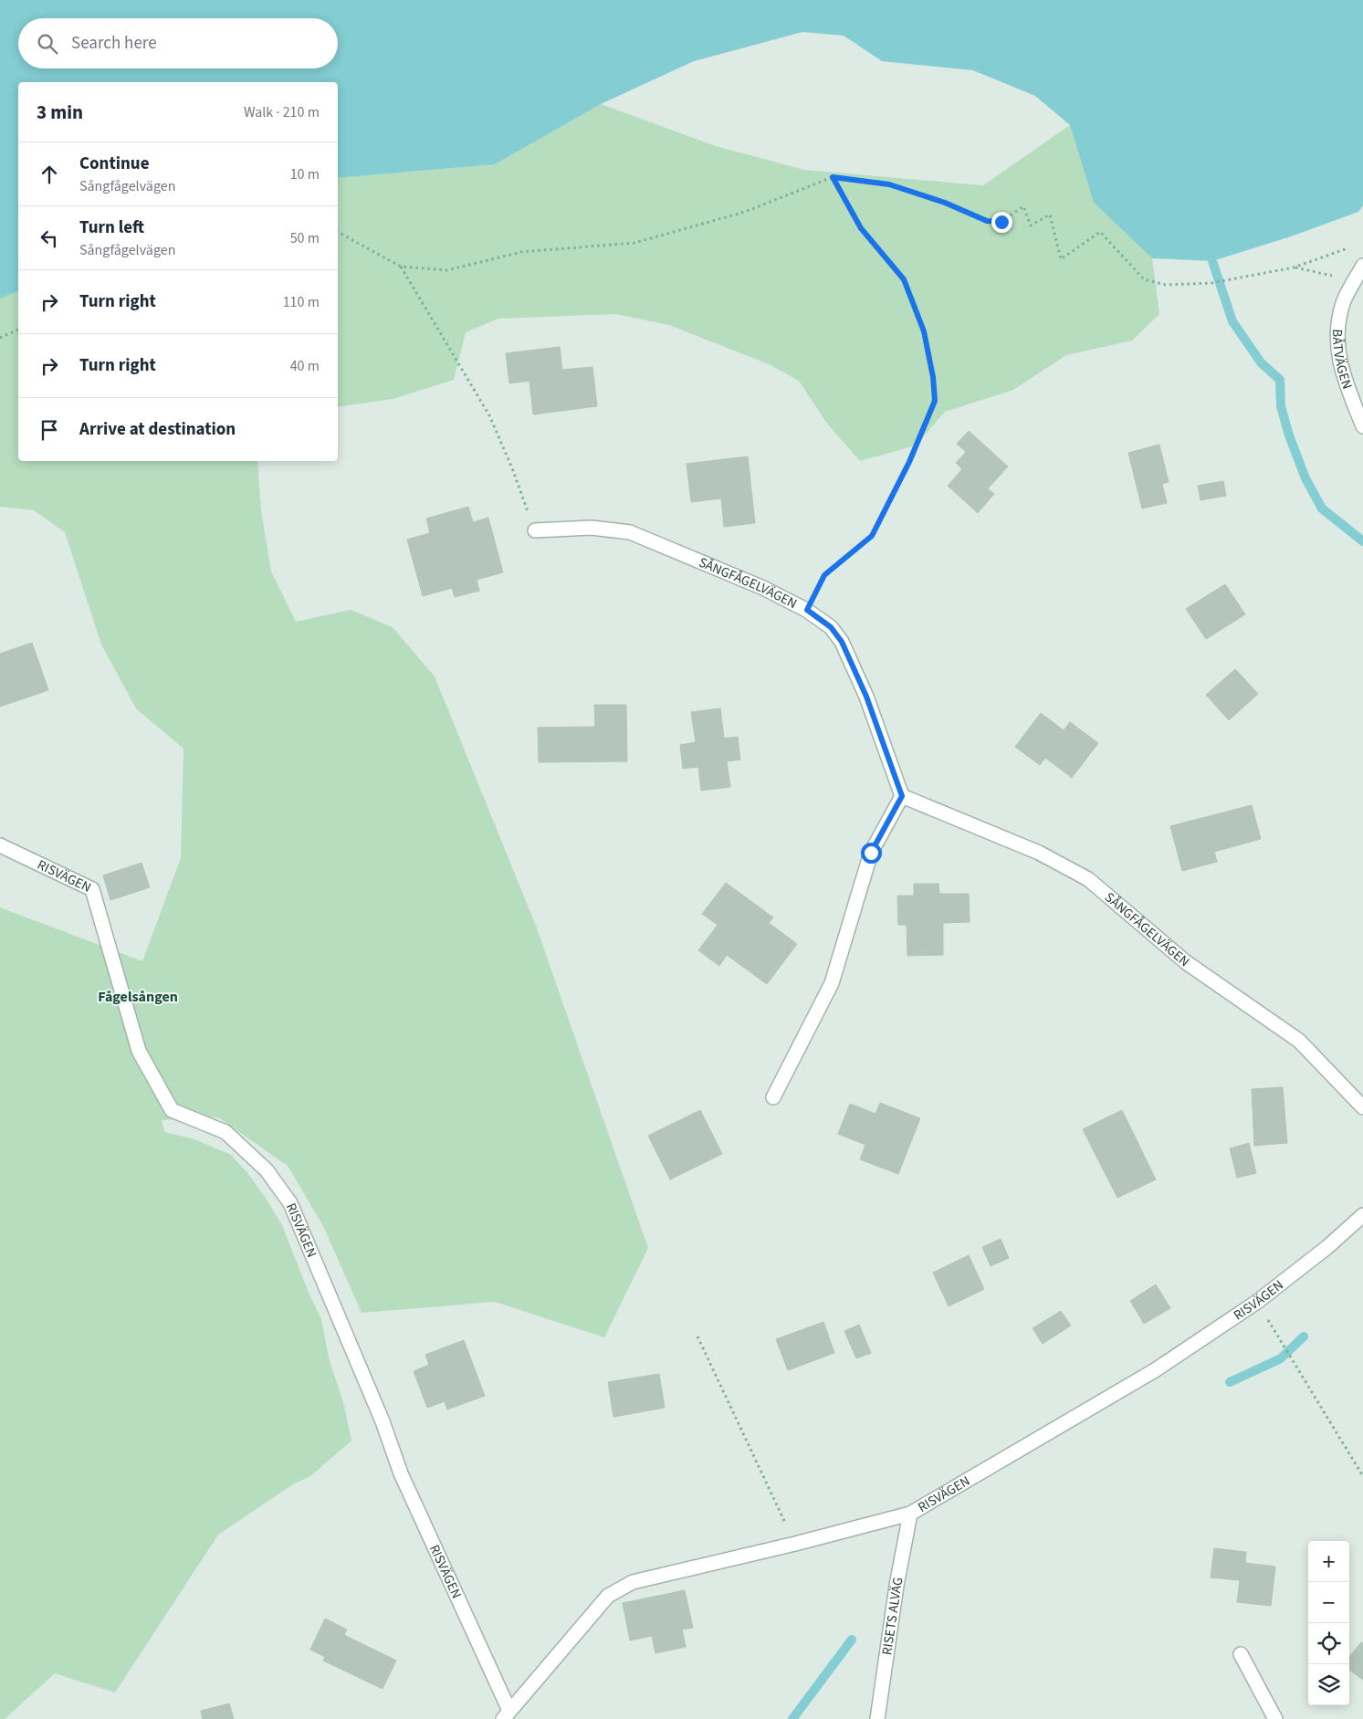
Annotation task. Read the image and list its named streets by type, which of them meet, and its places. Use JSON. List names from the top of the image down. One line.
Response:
{"streets":{"street":["BÅTVÄGEN","SÅNGFÅGELVÄGEN","RISVÄGEN","RISETS ALVÄG"]},"crossings":[["RISVÄGEN","RISETS ALVÄG"]],"districts":["Fågelsången"],"page":{"search":"Search here","heading":["3 min","Walk · 210 m"],"list":[["Continue","Sångfågelvägen","10 m"],["Turn left","Sångfågelvägen","50 m"],["Turn right","110 m"],["Turn right","40 m"],"Arrive at destination"],"map_buttons":["+","−"]}}
